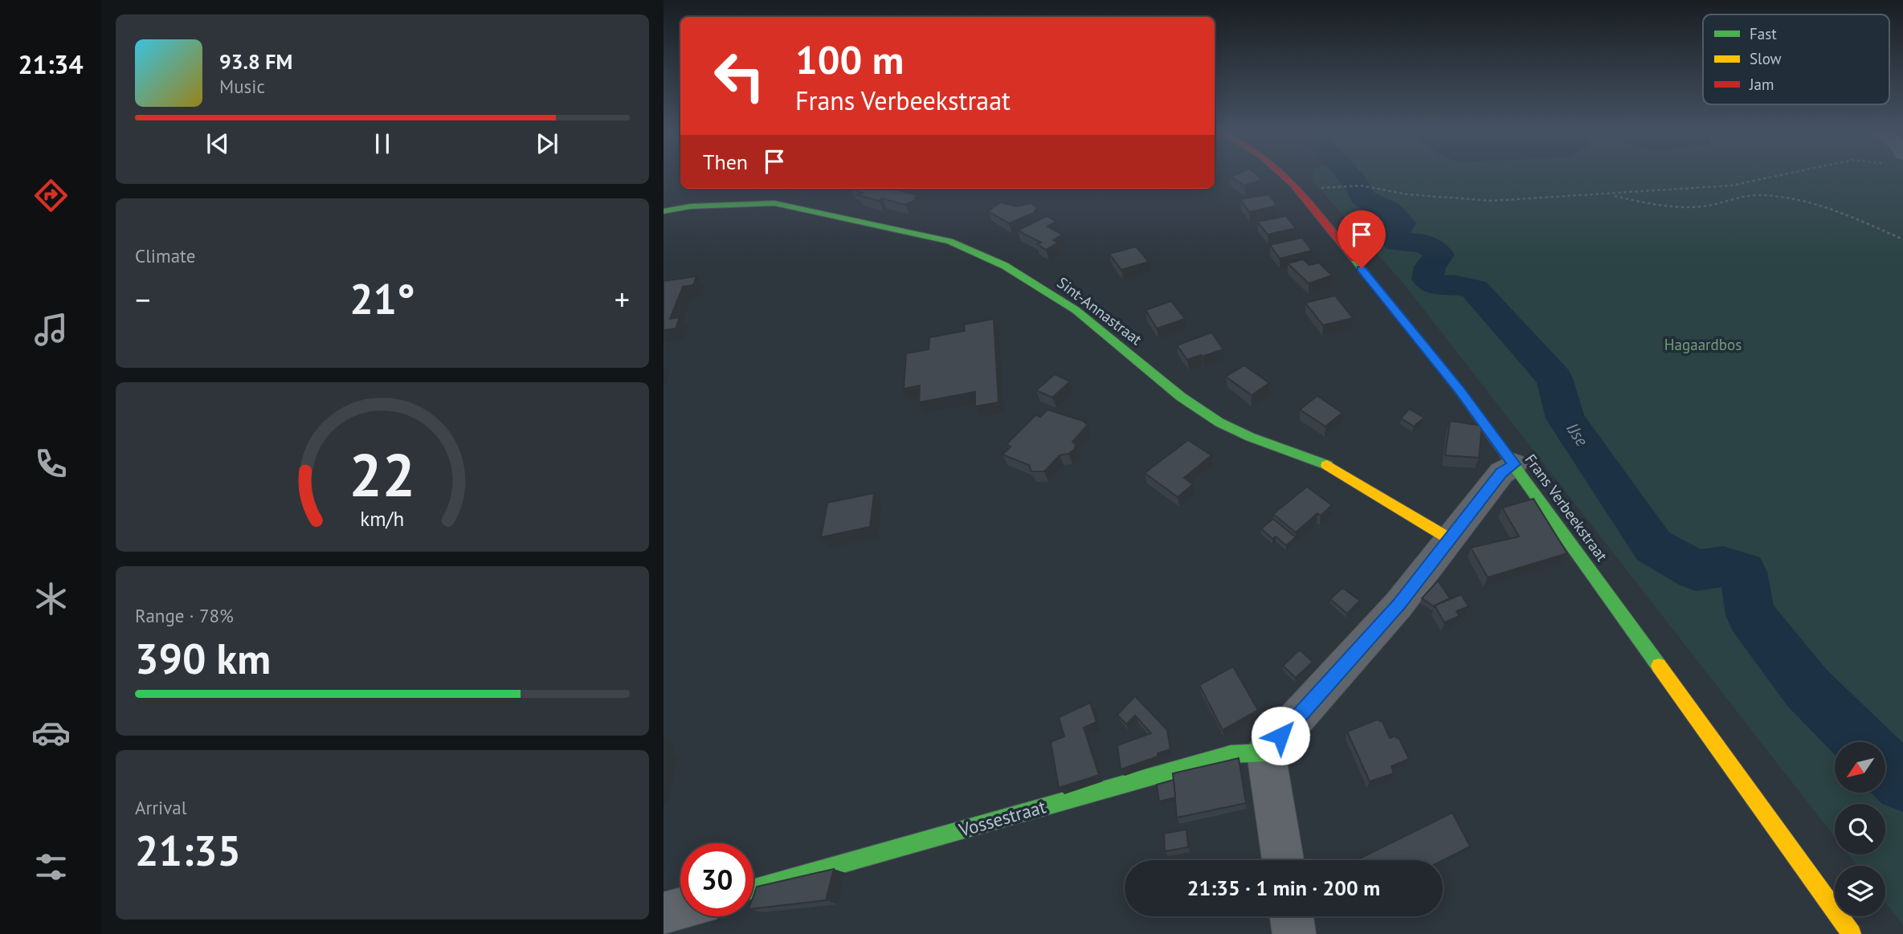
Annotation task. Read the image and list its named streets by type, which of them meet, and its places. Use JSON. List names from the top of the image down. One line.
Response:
{"streets":{"street":["Sint-Annastraat","Frans Verbeekstraat","Vossestraat"]},"water":["IJse"],"parks":["Hagaardbos"],"legend":["Fast","Slow","Jam"],"north":"bottom left","page":{"tabs":"21:34","turn":["100 m","Frans Verbeekstraat"],"song":["93.8 FM","Music"],"then":"Then","tile":["Climate",["Range · 78%","390 km"],["Arrival","21:35"]],"heat":["−","21°","+"],"limit":"30","trip":"21:35 · 1 min · 200 m","gauge":["22","km/h"]}}
